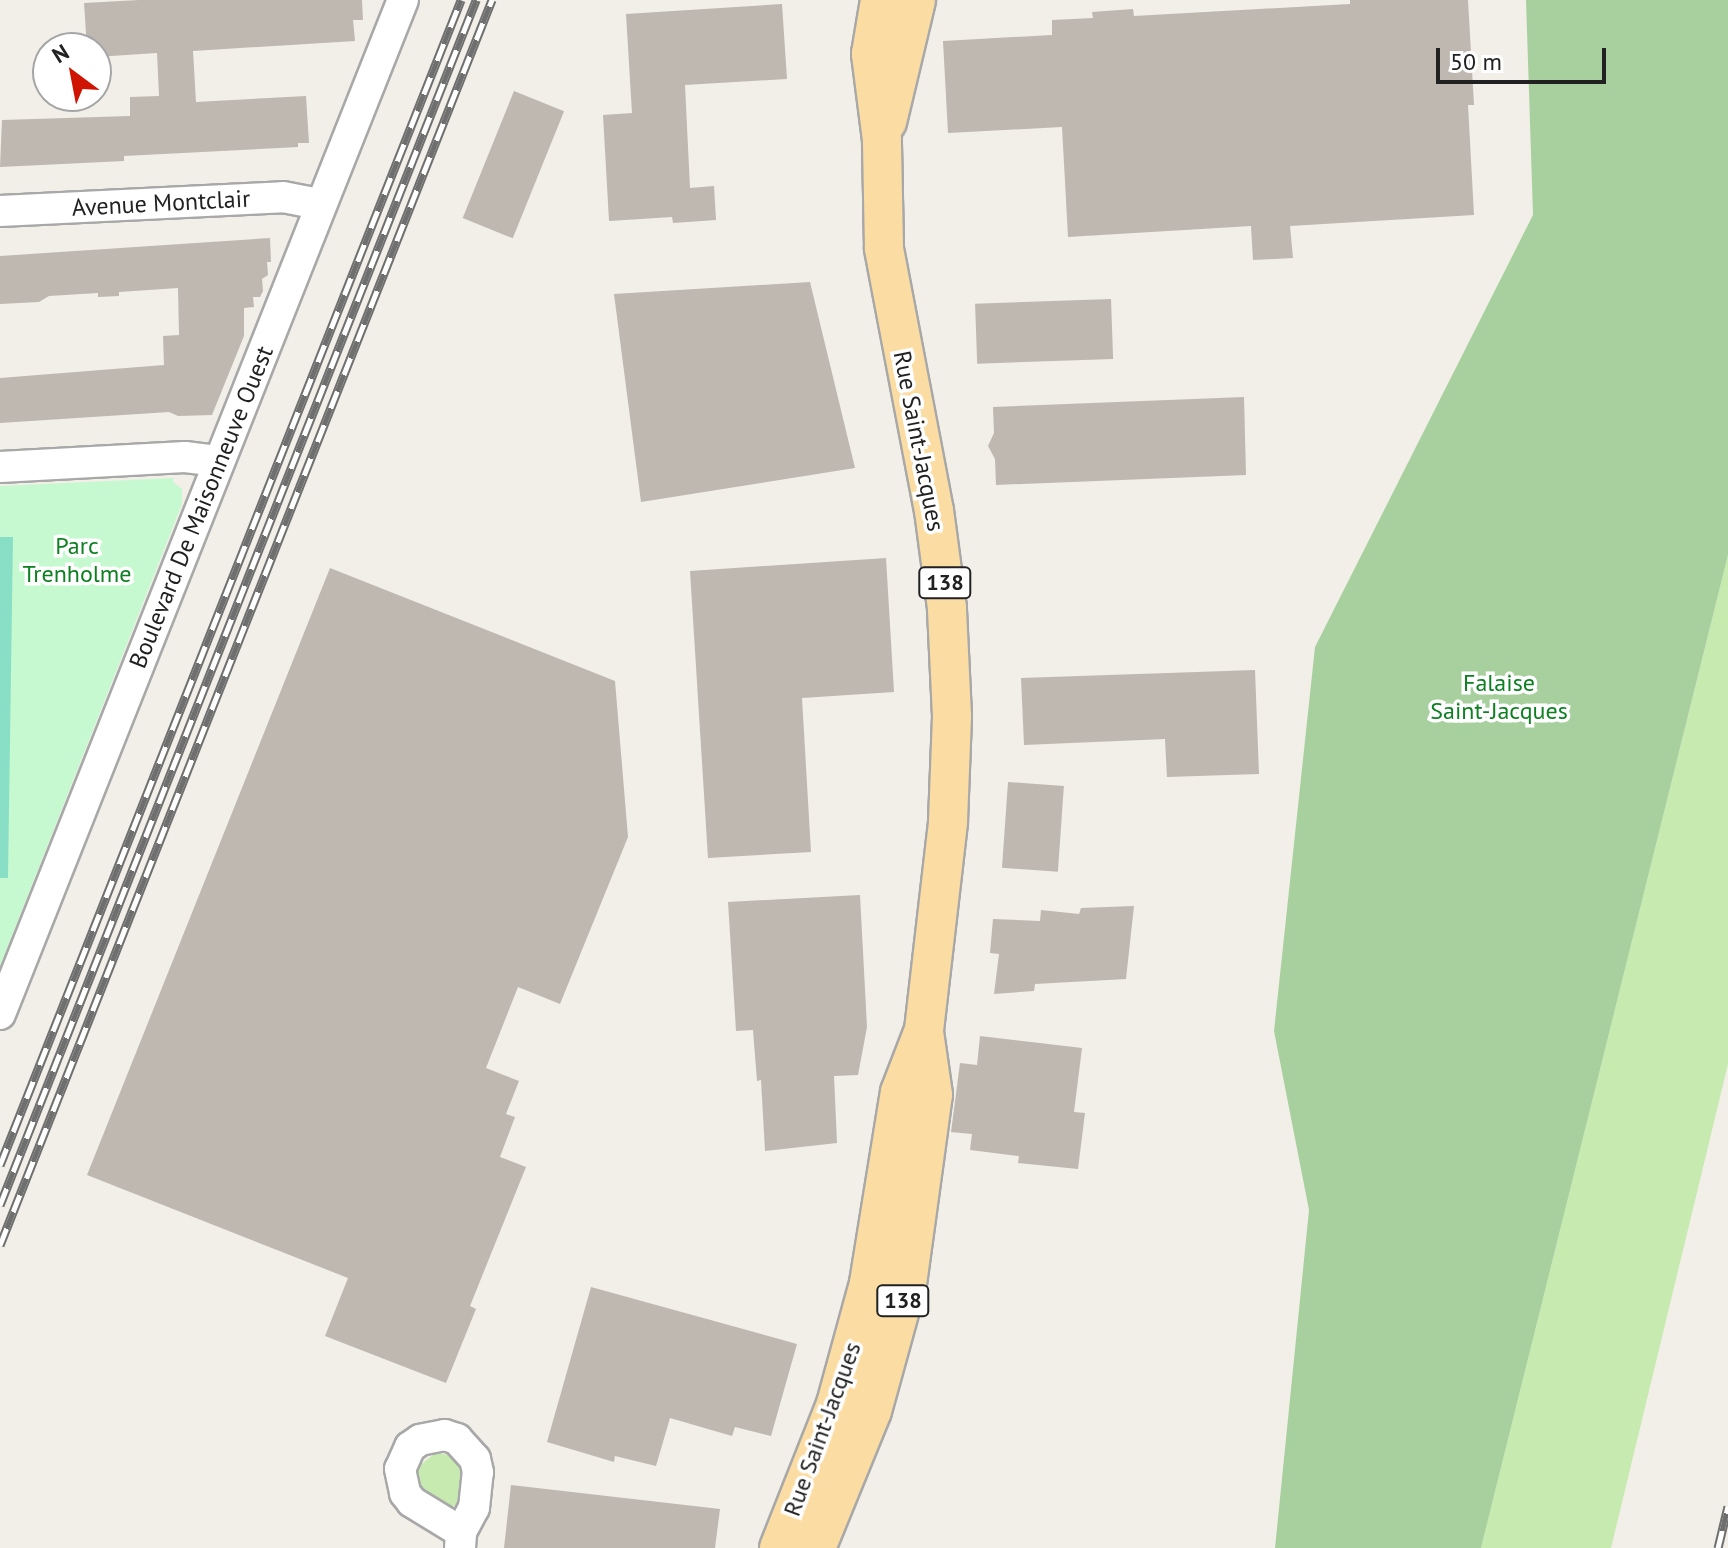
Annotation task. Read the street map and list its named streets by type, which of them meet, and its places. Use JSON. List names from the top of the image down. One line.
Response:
{"streets":{"main road":["Rue Saint-Jacques","138"],"street":["Avenue Montclair","Boulevard De Maisonneuve Ouest"]},"crossings":[["Avenue Montclair","Boulevard De Maisonneuve Ouest"]],"parks":["Parc Trenholme","Falaise Saint-Jacques"],"scale_bar":"50 m","north":"top left"}
